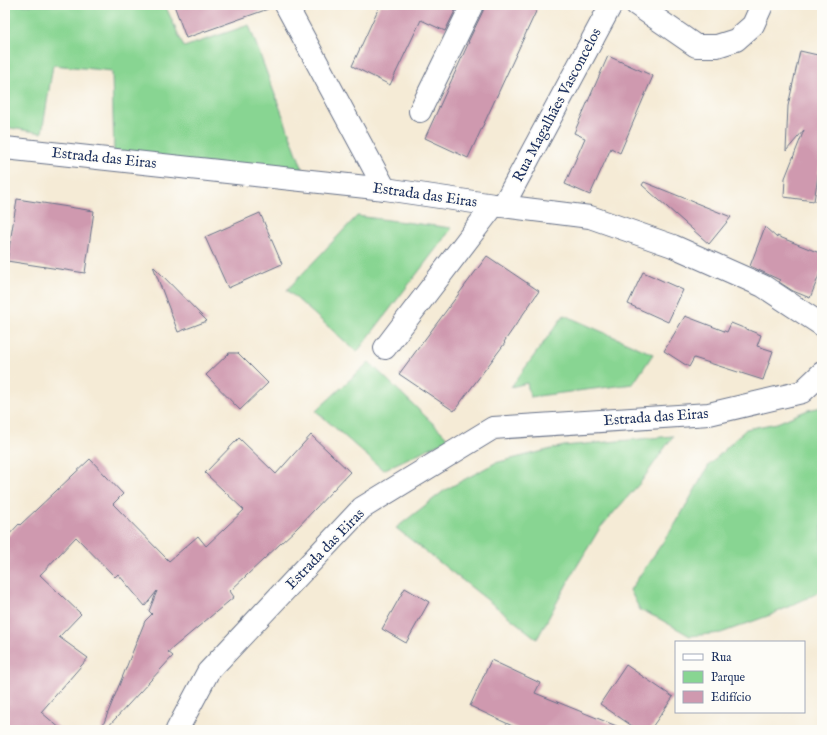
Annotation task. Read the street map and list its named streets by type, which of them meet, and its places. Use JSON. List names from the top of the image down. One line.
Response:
{"streets":{"street":["Rua Magalhães Vasconcelos","Estrada das Eiras"]},"crossings":[["Rua Magalhães Vasconcelos","Estrada das Eiras"]],"legend":["Rua","Parque","Edifício"]}
